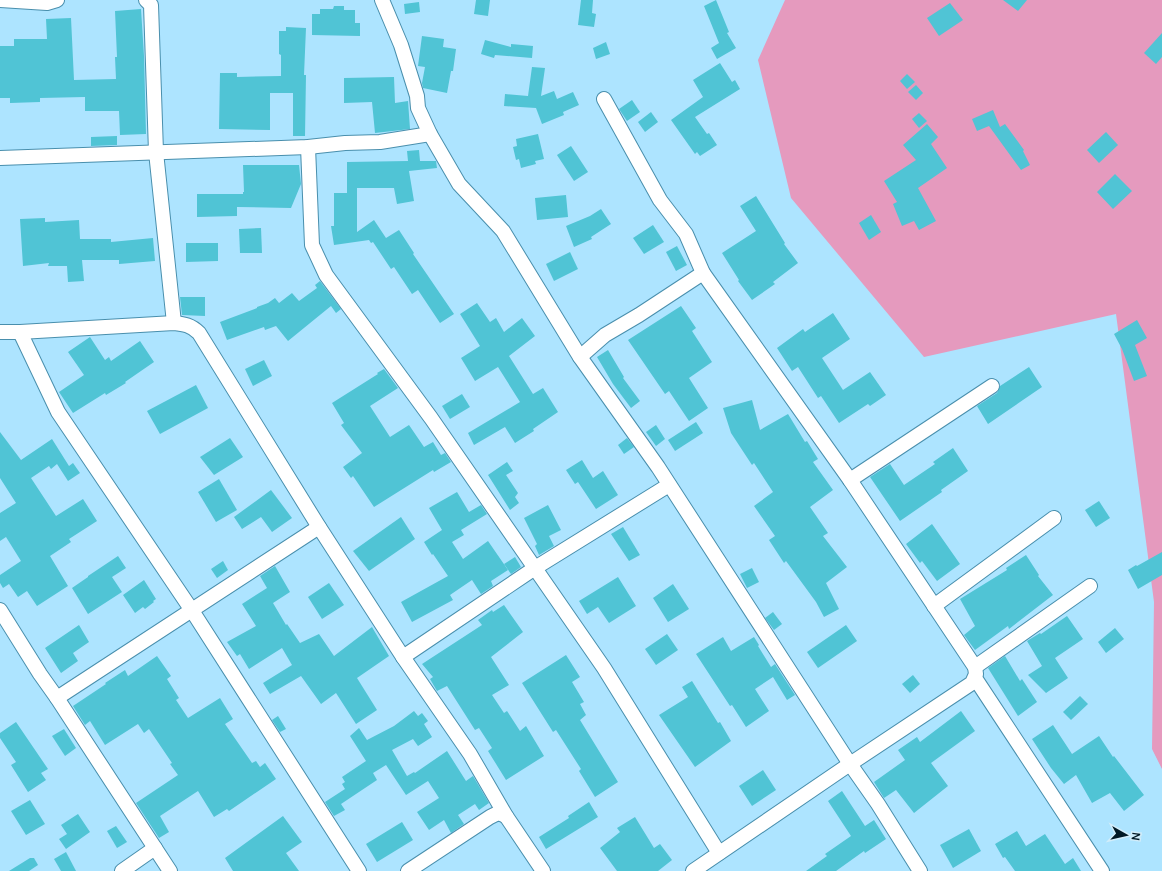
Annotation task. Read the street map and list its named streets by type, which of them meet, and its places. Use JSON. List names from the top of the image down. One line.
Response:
{"north":"right"}
